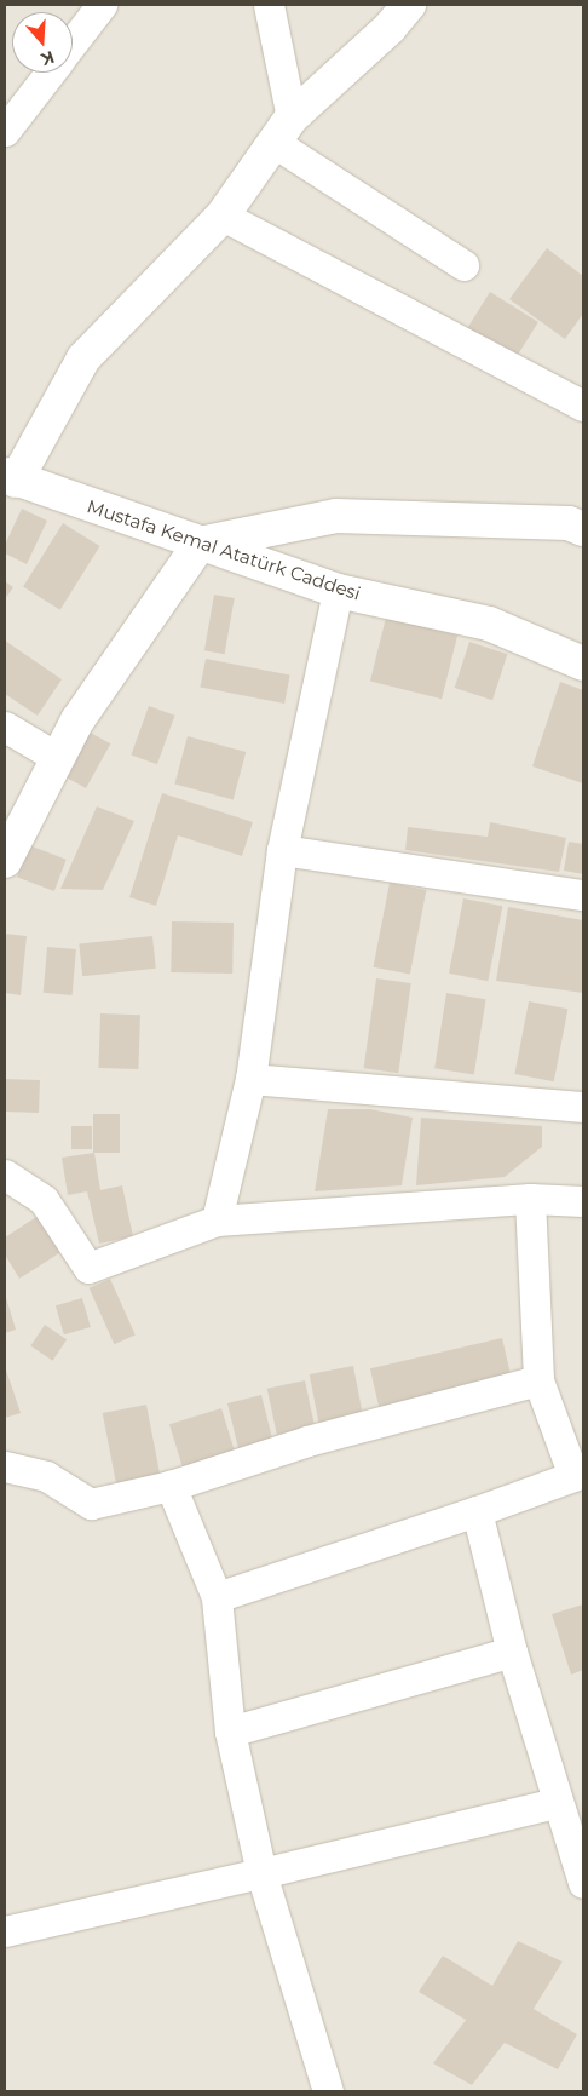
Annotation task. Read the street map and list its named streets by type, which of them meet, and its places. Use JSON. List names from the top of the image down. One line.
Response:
{"streets":{"street":["Mustafa Kemal Atatürk Caddesi"]},"north":"bottom"}
